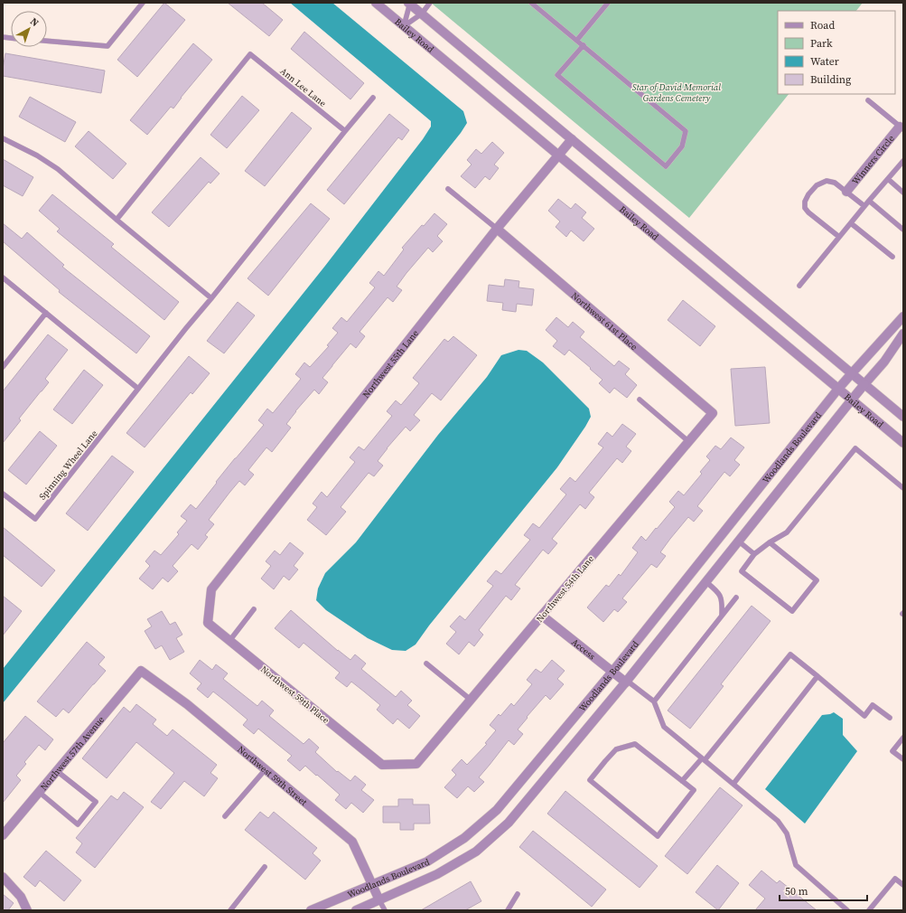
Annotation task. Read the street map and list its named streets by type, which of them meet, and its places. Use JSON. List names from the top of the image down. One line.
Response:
{"streets":{"street":["Bailey Road","Winners Circle","Northwest 61st Place","Northwest 55th Lane","Woodlands Boulevard","Northwest 54th Lane","Access","Northwest 59th Place","Northwest 57th Avenue","Northwest 59th Street"],"lane":["Ann Lee Lane","Spinning Wheel Lane"]},"crossings":[["Bailey Road","Northwest 55th Lane"],["Bailey Road","Woodlands Boulevard"],["Northwest 61st Place","Northwest 55th Lane"],["Northwest 61st Place","Northwest 54th Lane"],["Northwest 55th Lane","Northwest 59th Place"],["Woodlands Boulevard","Access"],["Woodlands Boulevard","Northwest 59th Street"],["Northwest 54th Lane","Access"],["Northwest 54th Lane","Northwest 59th Place"],["Northwest 57th Avenue","Northwest 59th Street"]],"parks":["Star of David Memorial Gardens Cemetery"],"legend":["Road","Park","Water","Building"],"scale_bar":"50 m","north":"top right"}
